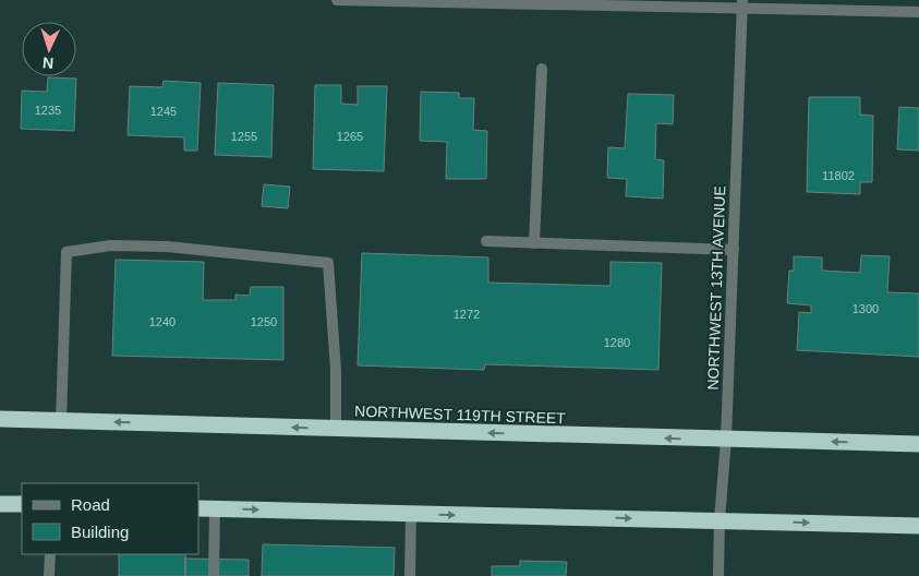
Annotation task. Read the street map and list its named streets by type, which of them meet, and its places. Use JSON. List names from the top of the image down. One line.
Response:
{"streets":{"highway":["NORTHWEST 119TH STREET"],"street":["NORTHWEST 13TH AVENUE"]},"crossings":[["NORTHWEST 13TH AVENUE","NORTHWEST 119TH STREET"]],"house_numbers":["1235","1245","1255","1265","11802","1300","1272","1240","1250","1280"],"legend":["Road","Building"],"north":"bottom"}
